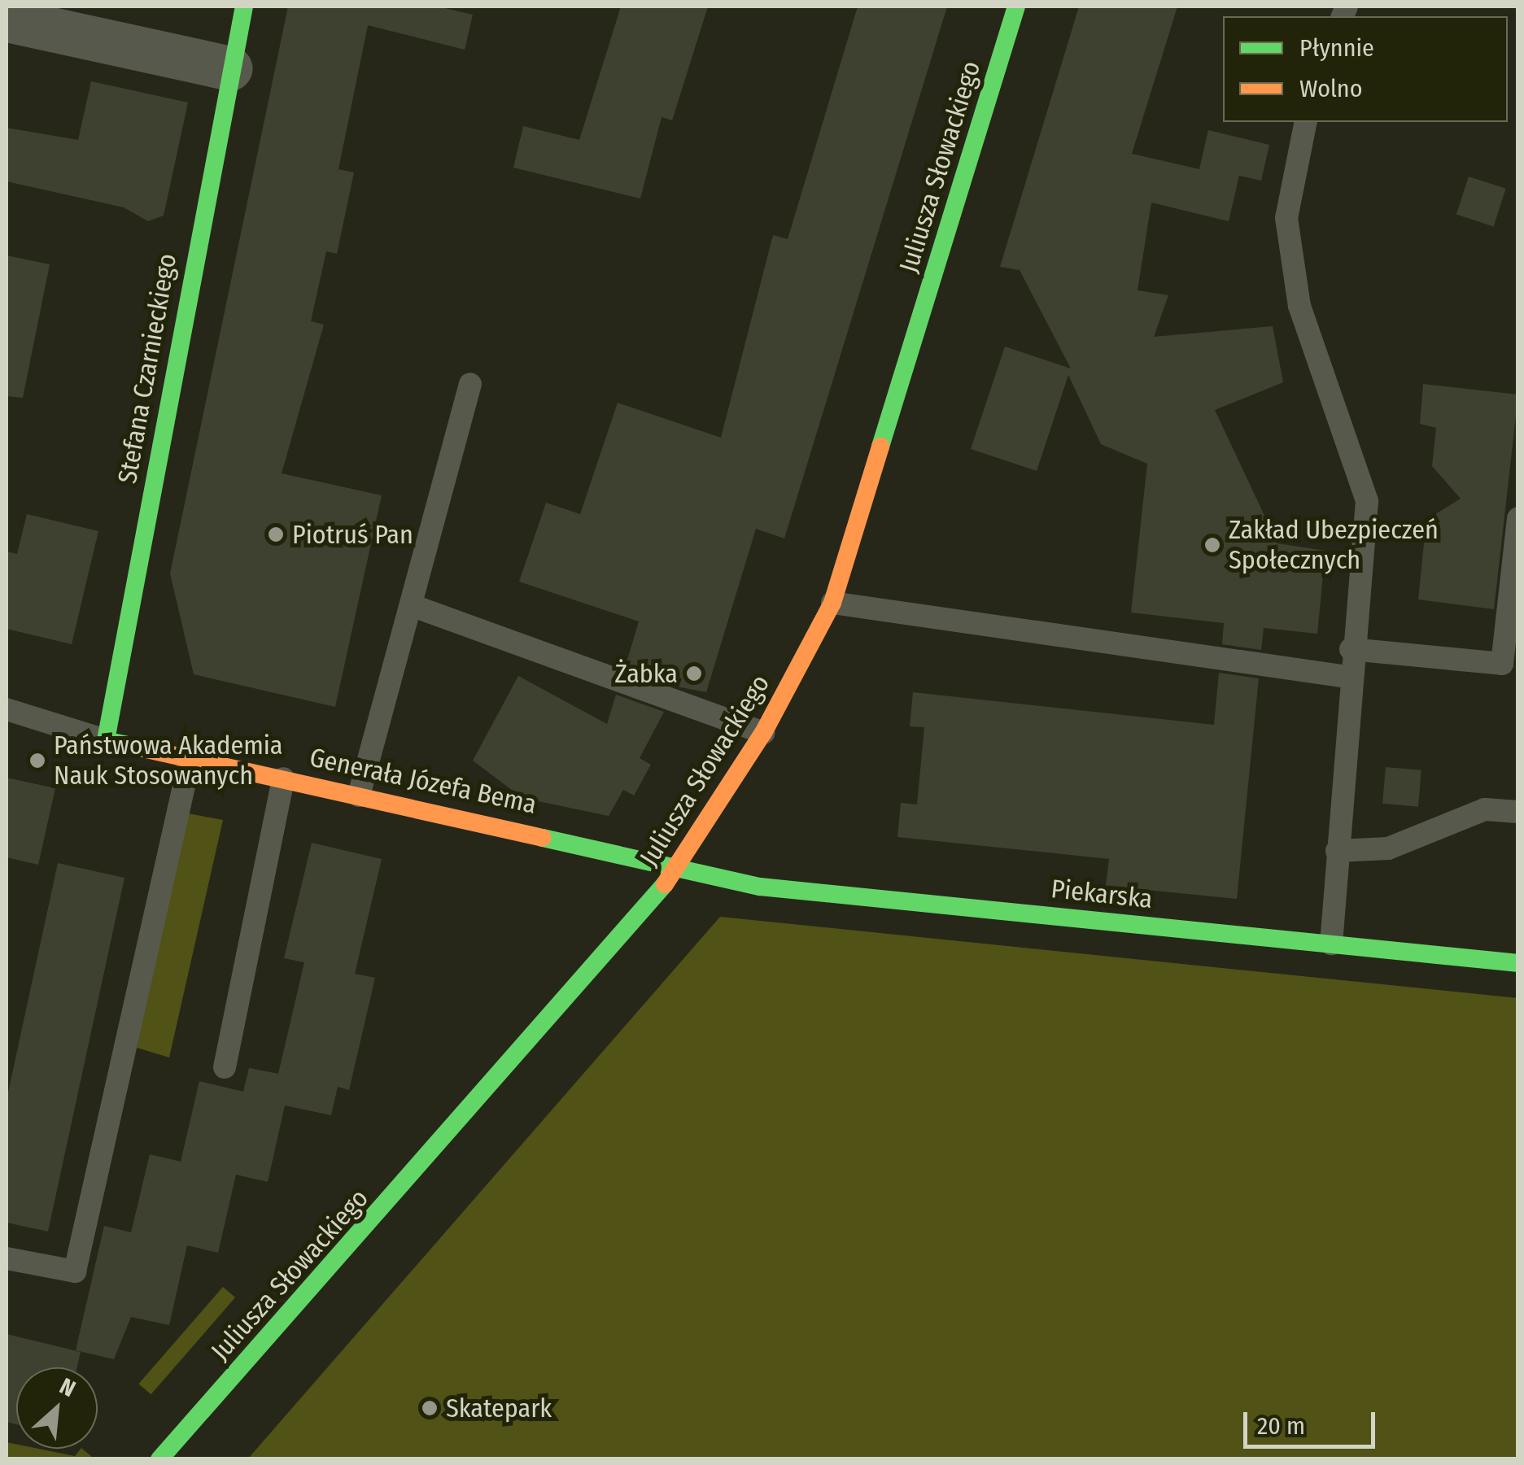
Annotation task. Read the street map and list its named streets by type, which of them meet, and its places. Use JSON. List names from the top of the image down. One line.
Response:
{"streets":{"street":["Juliusza Słowackiego","Stefana Czarnieckiego","Generała Józefa Bema","Piekarska"]},"crossings":[["Juliusza Słowackiego","Generała Józefa Bema"],["Juliusza Słowackiego","Piekarska"],["Stefana Czarnieckiego","Generała Józefa Bema"],["Generała Józefa Bema","Piekarska"]],"places":["Piotruś Pan","Zakład Ubezpieczeń Społecznych","Żabka","Państwowa Akademia Nauk Stosowanych","Skatepark"],"legend":["Płynnie","Wolno"],"scale_bar":"20 m","north":"top right"}
